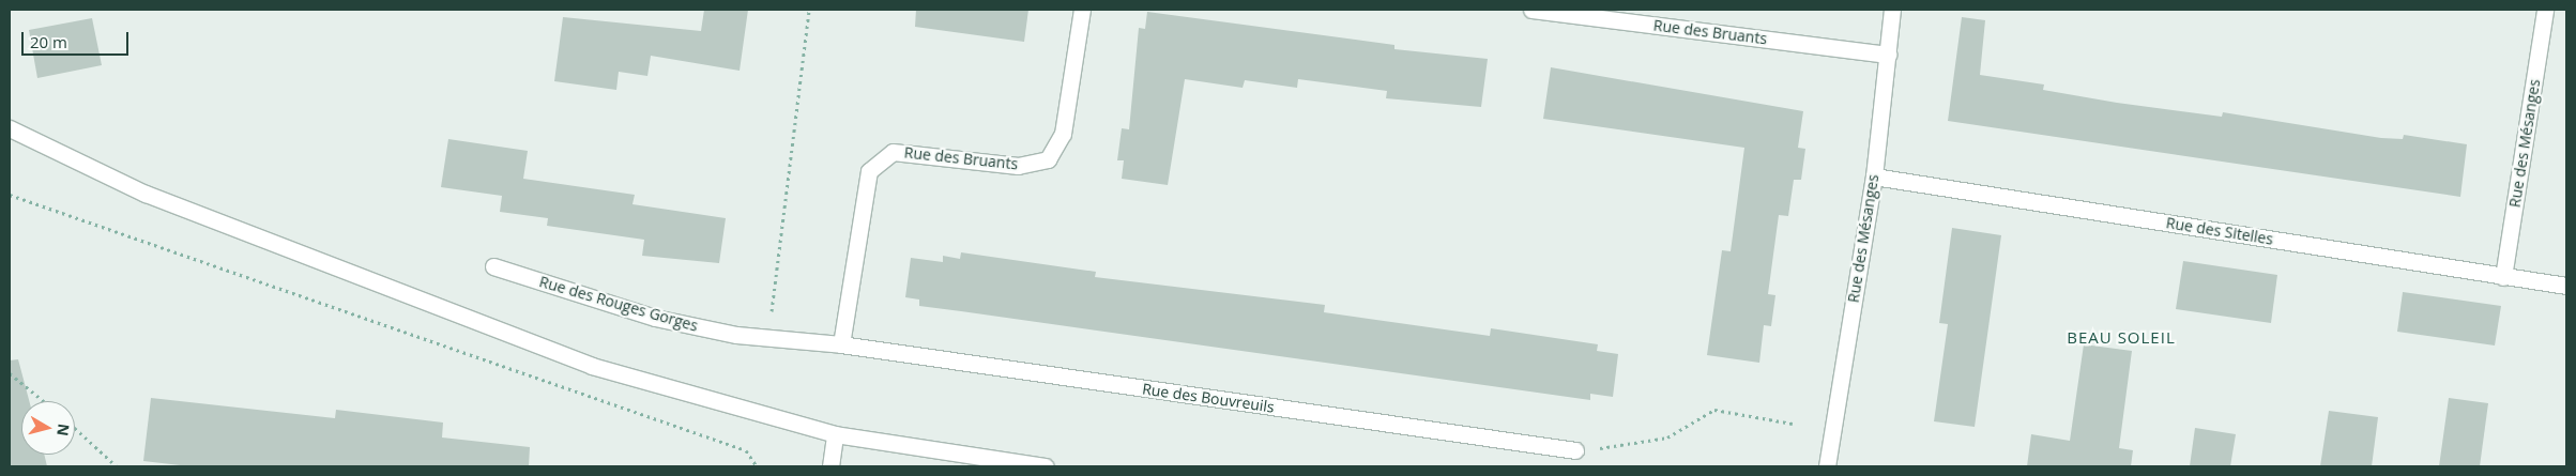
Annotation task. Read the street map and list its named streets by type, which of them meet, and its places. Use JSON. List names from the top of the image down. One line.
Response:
{"streets":{"street":["Rue des Bruants","Rue des Mésanges","Rue des Sitelles","Rue des Rouges Gorges","Rue des Bouvreuils"]},"crossings":[["Rue des Bruants","Rue des Mésanges"],["Rue des Bruants","Rue des Rouges Gorges"],["Rue des Bruants","Rue des Bouvreuils"],["Rue des Mésanges","Rue des Sitelles"],["Rue des Rouges Gorges","Rue des Bouvreuils"]],"districts":["BEAU SOLEIL"],"scale_bar":"20 m","north":"right"}
